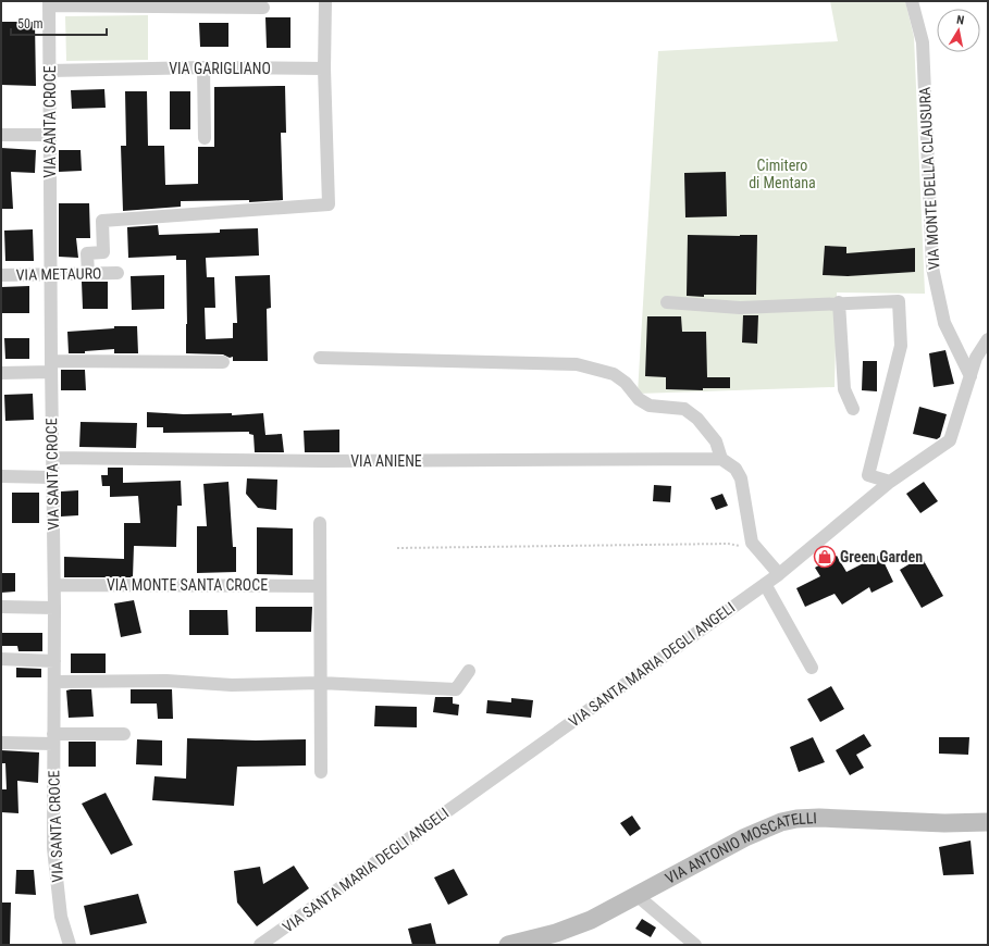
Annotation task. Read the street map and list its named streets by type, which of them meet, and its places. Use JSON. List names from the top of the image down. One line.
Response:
{"streets":{"street":["VIA GARIGLIANO","VIA SANTA CROCE","VIA MONTE DELLA CLAUSURA","VIA METAURO","VIA ANIENE","VIA MONTE SANTA CROCE","VIA SANTA MARIA DEGLI ANGELI","VIA ANTONIO MOSCATELLI"]},"crossings":[["VIA GARIGLIANO","VIA SANTA CROCE"],["VIA SANTA CROCE","VIA METAURO"],["VIA SANTA CROCE","VIA ANIENE"],["VIA SANTA CROCE","VIA MONTE SANTA CROCE"],["VIA MONTE DELLA CLAUSURA","VIA SANTA MARIA DEGLI ANGELI"]],"parks":["Cimitero di Mentana"],"places":{"shop":["Green Garden"]},"scale_bar":"50 m","north":"top"}
